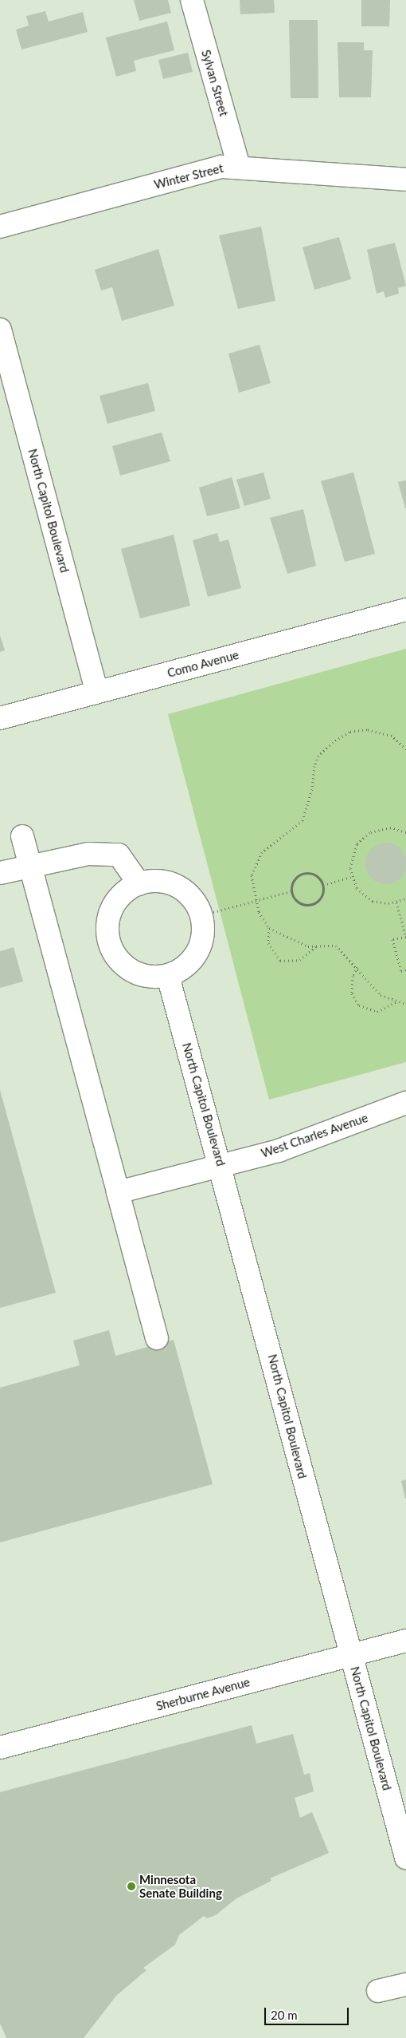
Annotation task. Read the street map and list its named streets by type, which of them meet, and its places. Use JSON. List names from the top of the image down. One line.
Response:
{"streets":{"street":["Sylvan Street","Winter Street","North Capitol Boulevard","Como Avenue","West Charles Avenue","Sherburne Avenue"]},"crossings":[["Sylvan Street","Winter Street"],["North Capitol Boulevard","Como Avenue"],["North Capitol Boulevard","West Charles Avenue"],["North Capitol Boulevard","Sherburne Avenue"]],"places":["Minnesota Senate Building"],"scale_bar":"20 m"}
